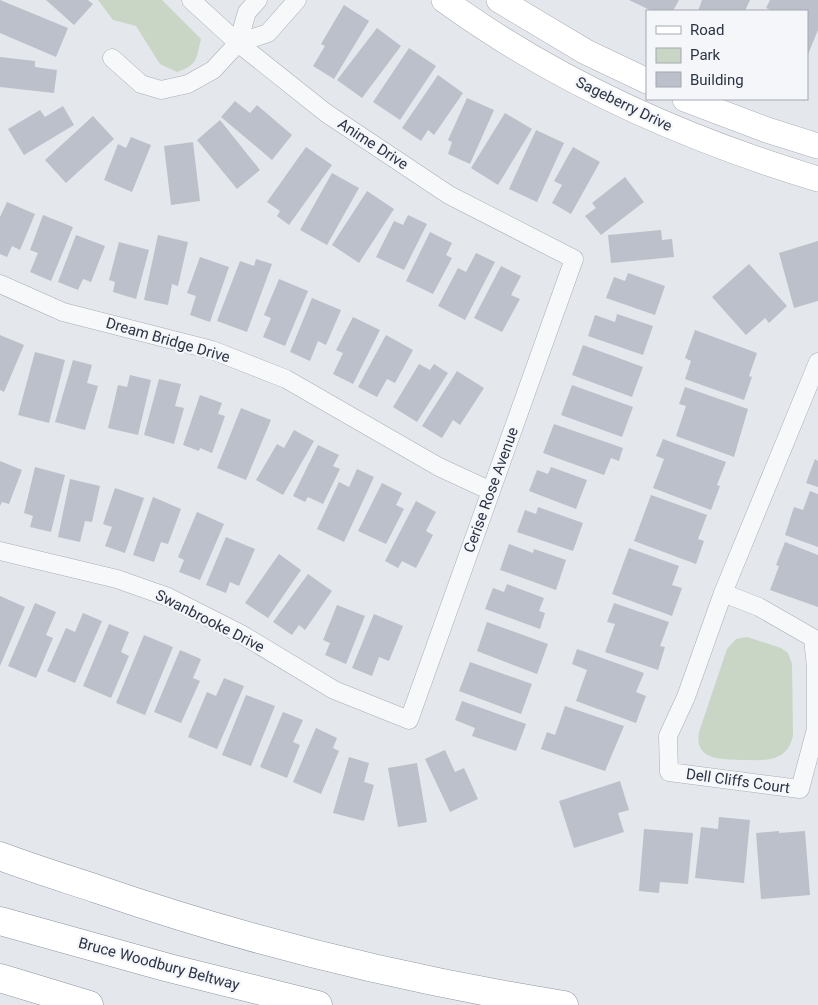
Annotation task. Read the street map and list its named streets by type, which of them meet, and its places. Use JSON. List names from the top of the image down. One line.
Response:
{"streets":{"highway":["Bruce Woodbury Beltway"],"street":["Sageberry Drive","Anime Drive","Dream Bridge Drive","Cerise Rose Avenue","Swanbrooke Drive","Dell Cliffs Court"]},"crossings":[["Anime Drive","Cerise Rose Avenue"],["Dream Bridge Drive","Cerise Rose Avenue"],["Cerise Rose Avenue","Swanbrooke Drive"]],"legend":["Road","Park","Building"]}
